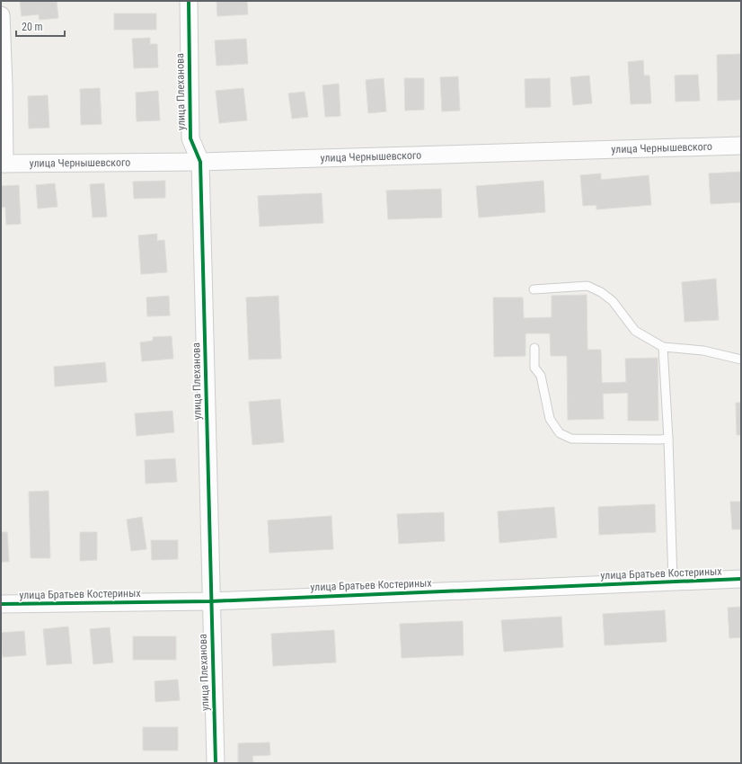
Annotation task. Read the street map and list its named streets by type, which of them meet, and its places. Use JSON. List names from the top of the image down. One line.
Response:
{"streets":{"street":["улица Плеханова","улица Чернышевского","улица Братьев Костериных"]},"crossings":[["улица Плеханова","улица Чернышевского"],["улица Плеханова","улица Братьев Костериных"]],"scale_bar":"20 m"}
